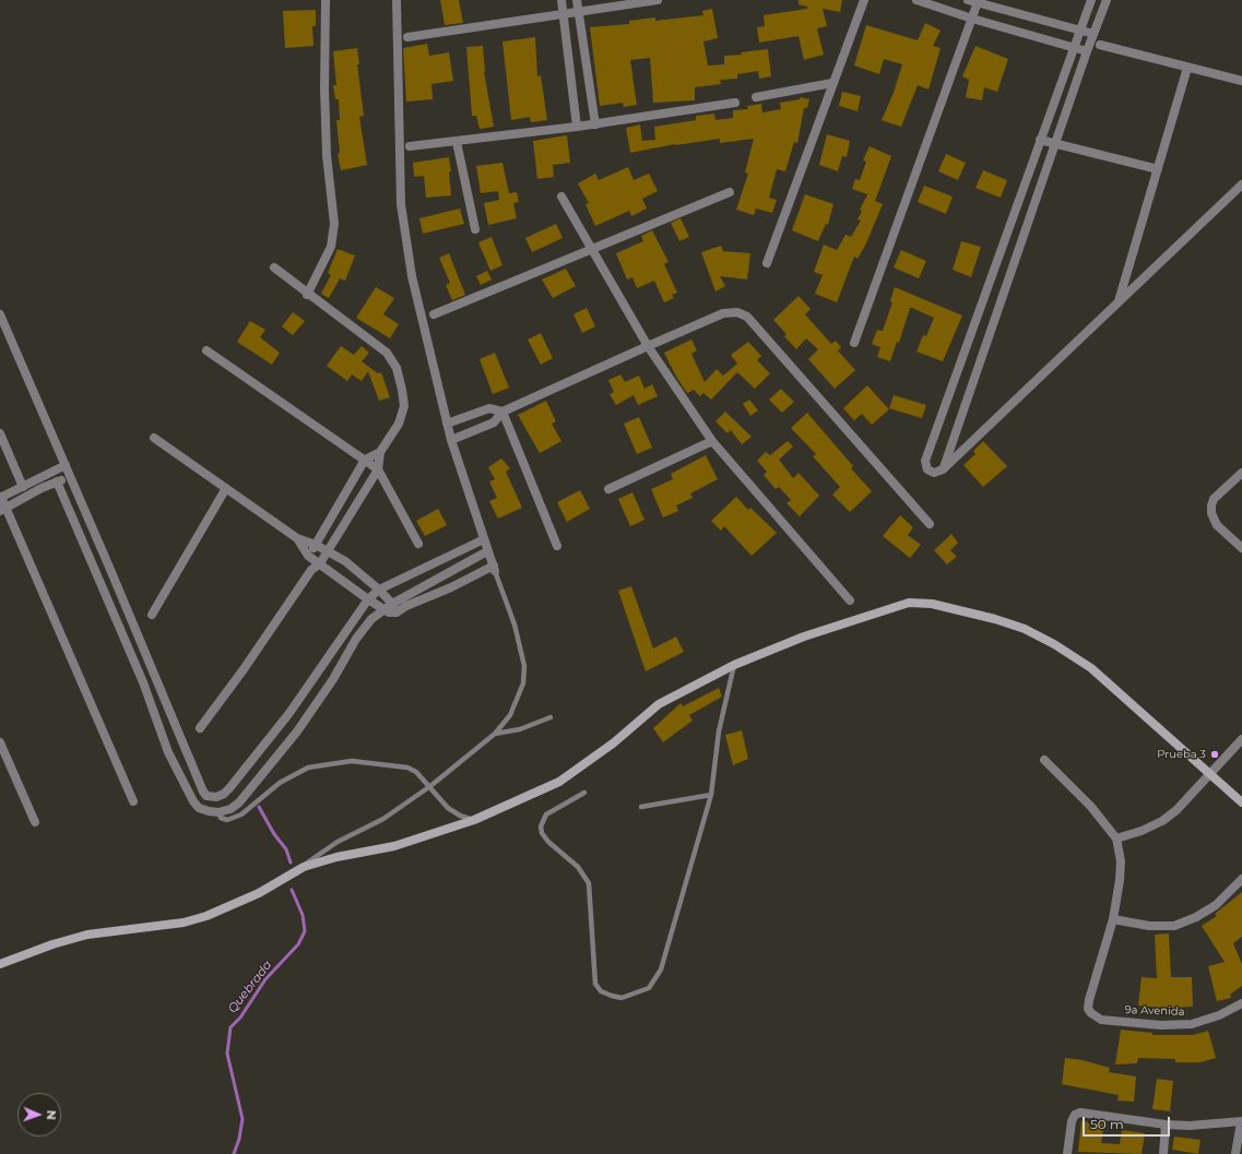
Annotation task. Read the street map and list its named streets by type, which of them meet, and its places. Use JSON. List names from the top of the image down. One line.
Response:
{"streets":{"street":["9a Avenida"]},"water":["Quebrada"],"places":["Prueba 3"],"scale_bar":"50 m","north":"right"}
